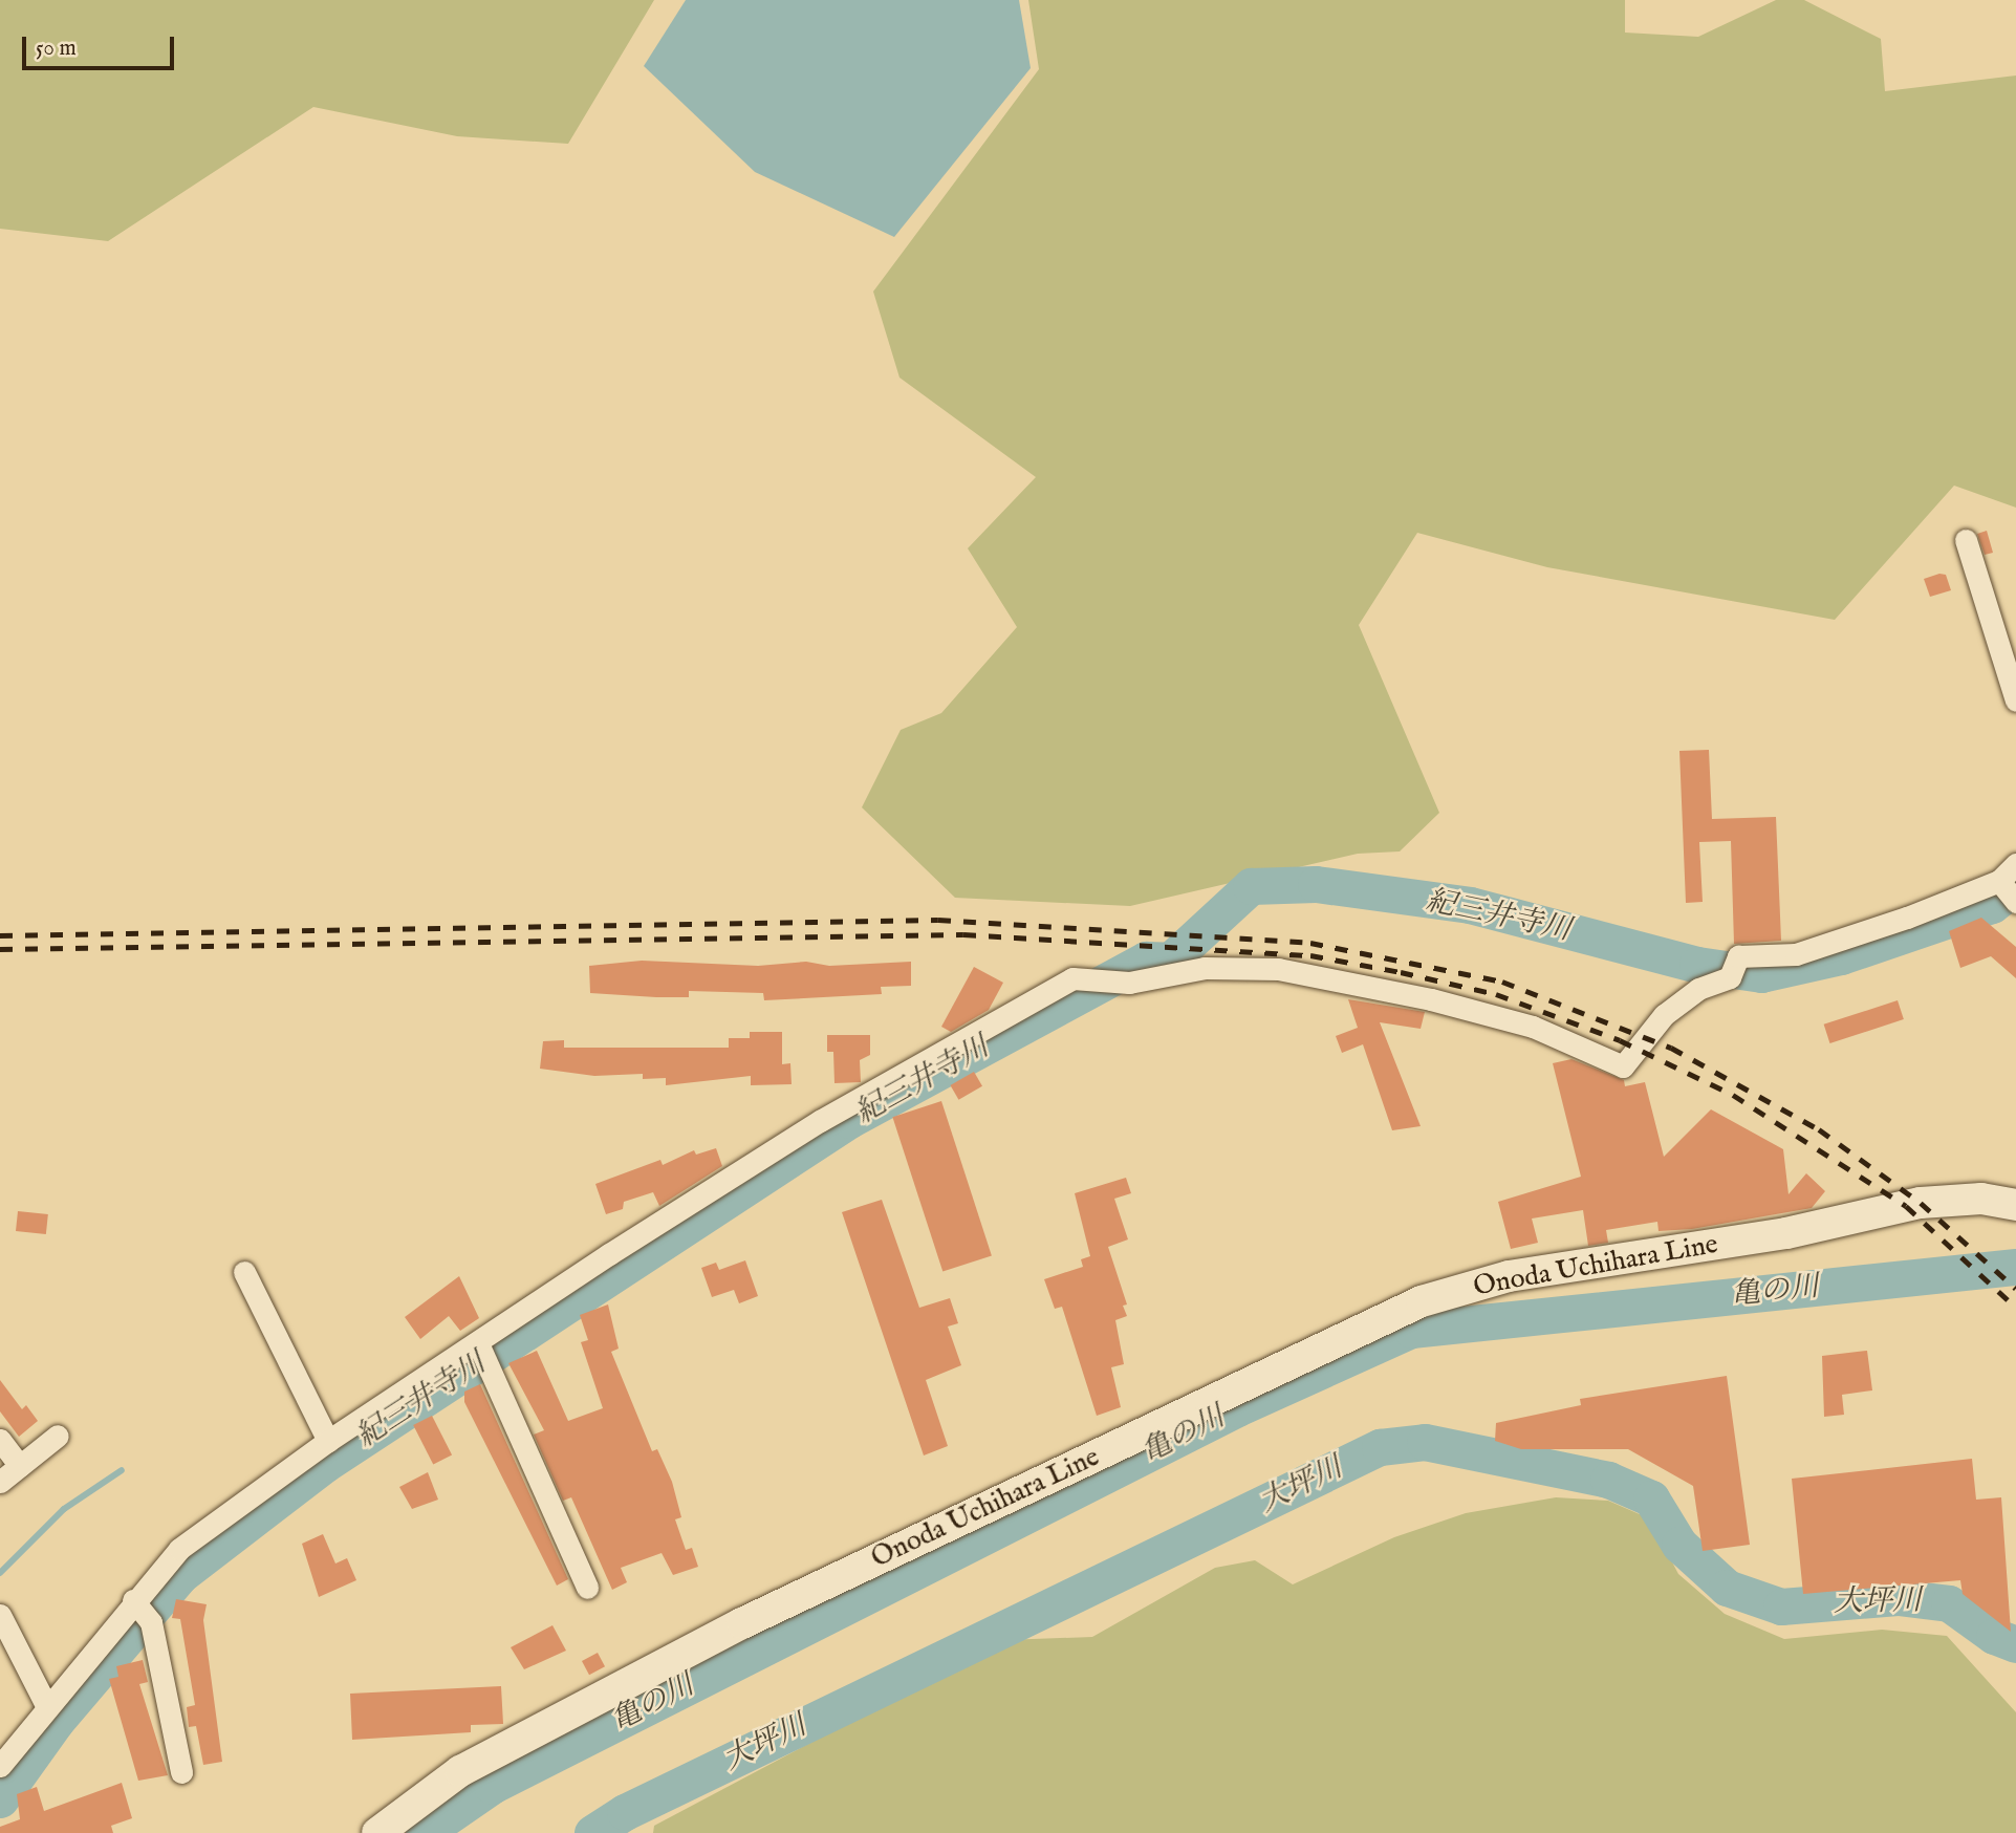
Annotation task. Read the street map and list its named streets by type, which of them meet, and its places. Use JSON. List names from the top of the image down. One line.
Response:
{"streets":{"main road":["Onoda Uchihara Line"]},"water":["紀三井寺川","亀の川","大坪川"],"scale_bar":"50 m"}
